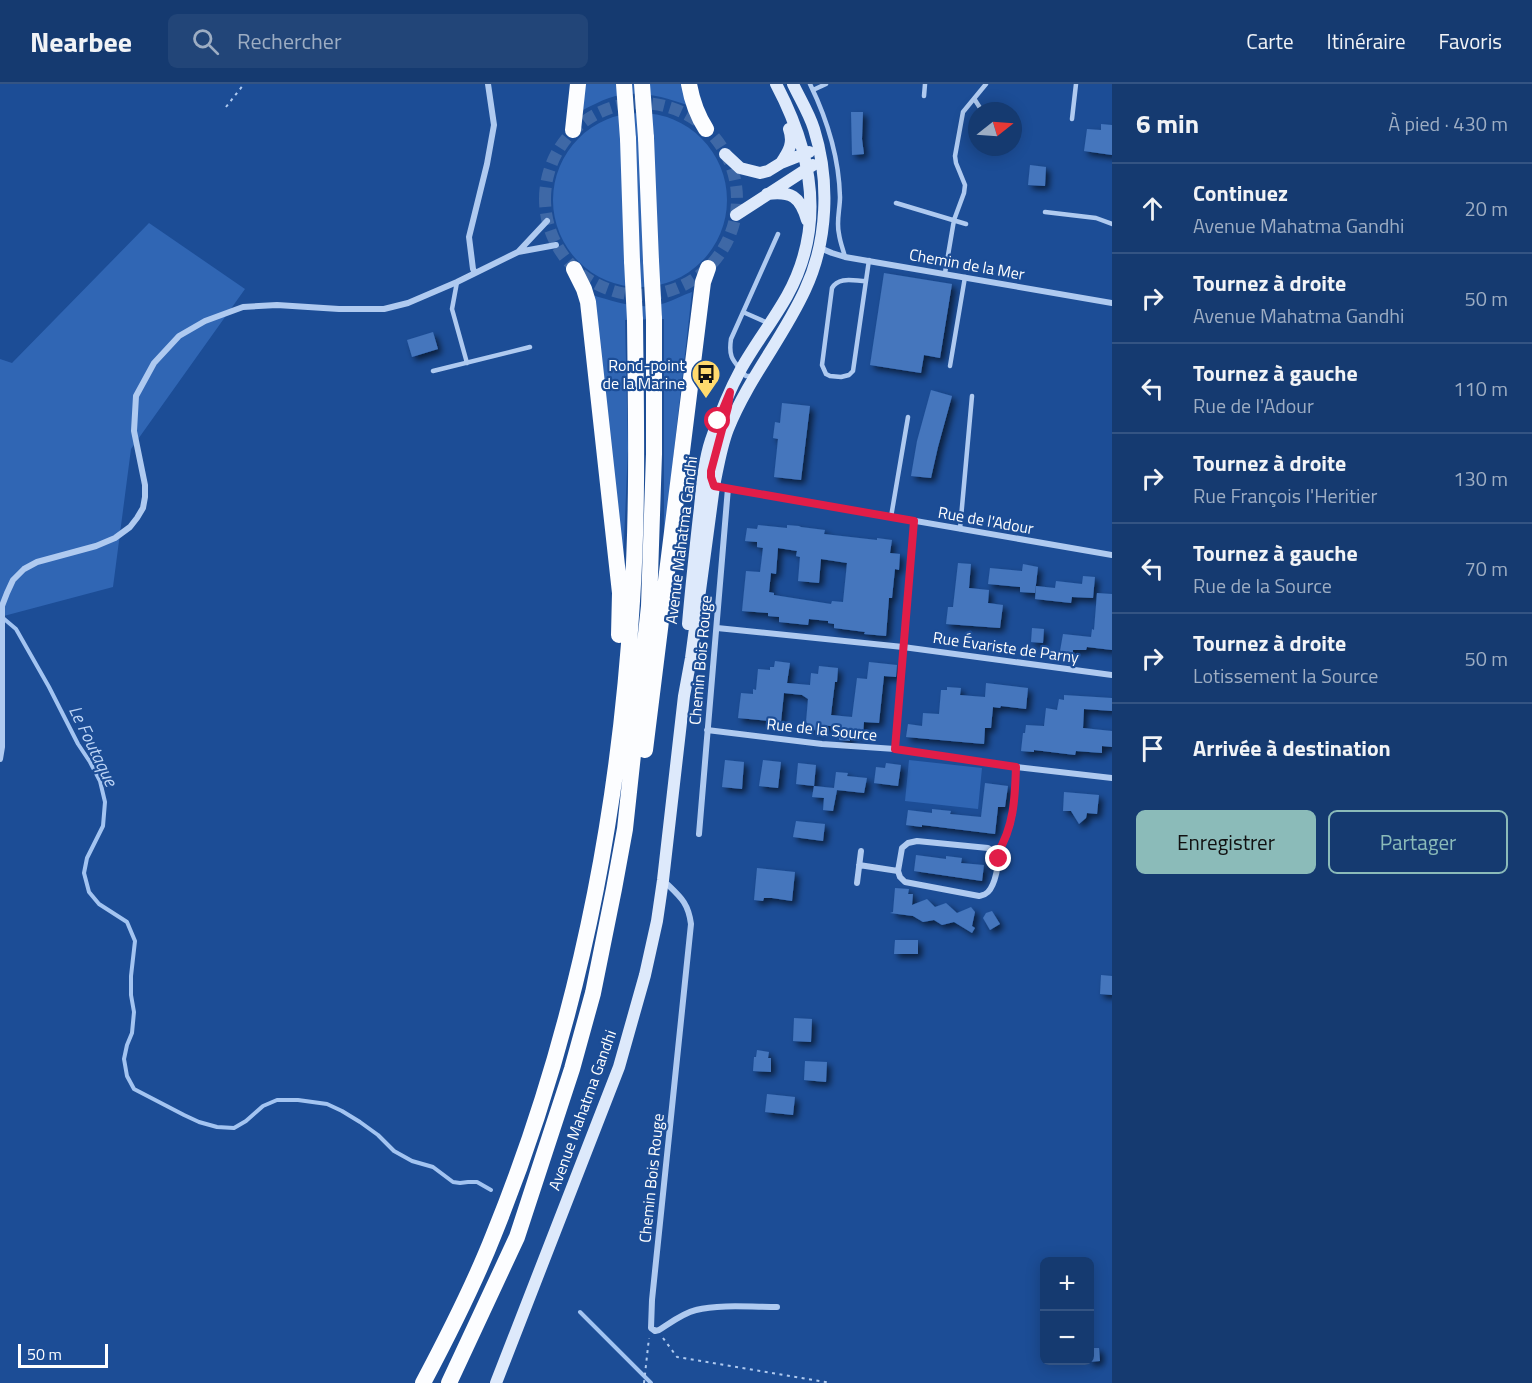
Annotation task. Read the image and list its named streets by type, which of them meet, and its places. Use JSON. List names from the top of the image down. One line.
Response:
{"streets":{"main road":["Avenue Mahatma Gandhi"],"street":["Chemin de la Mer","Rue de l'Adour","Rue Évariste de Parny","Chemin Bois Rouge","Rue de la Source"]},"crossings":[["Chemin de la Mer","Avenue Mahatma Gandhi"],["Rue de l'Adour","Avenue Mahatma Gandhi"],["Rue de l'Adour","Chemin Bois Rouge"],["Avenue Mahatma Gandhi","Chemin Bois Rouge"],["Rue Évariste de Parny","Chemin Bois Rouge"],["Chemin Bois Rouge","Rue de la Source"]],"water":["Le Foutaque"],"places":{"bus stop":["Rond-point de la Marine"]},"scale_bar":"50 m","north":"right","page":{"header":"Nearbee","search":"Rechercher","nav":["Carte","Itinéraire","Favoris"],"heading":["6 min","À pied · 430 m"],"list":[["Continuez","Avenue Mahatma Gandhi","20 m"],["Tournez à droite","Avenue Mahatma Gandhi","50 m"],["Tournez à gauche","Rue de l'Adour","110 m"],["Tournez à droite","Rue François l'Heritier","130 m"],["Tournez à gauche","Rue de la Source","70 m"],["Tournez à droite","Lotissement la Source","50 m"],"Arrivée à destination"],"buttons":["Enregistrer","Partager"],"map_buttons":["+","−"],"scale":"50 m"}}
